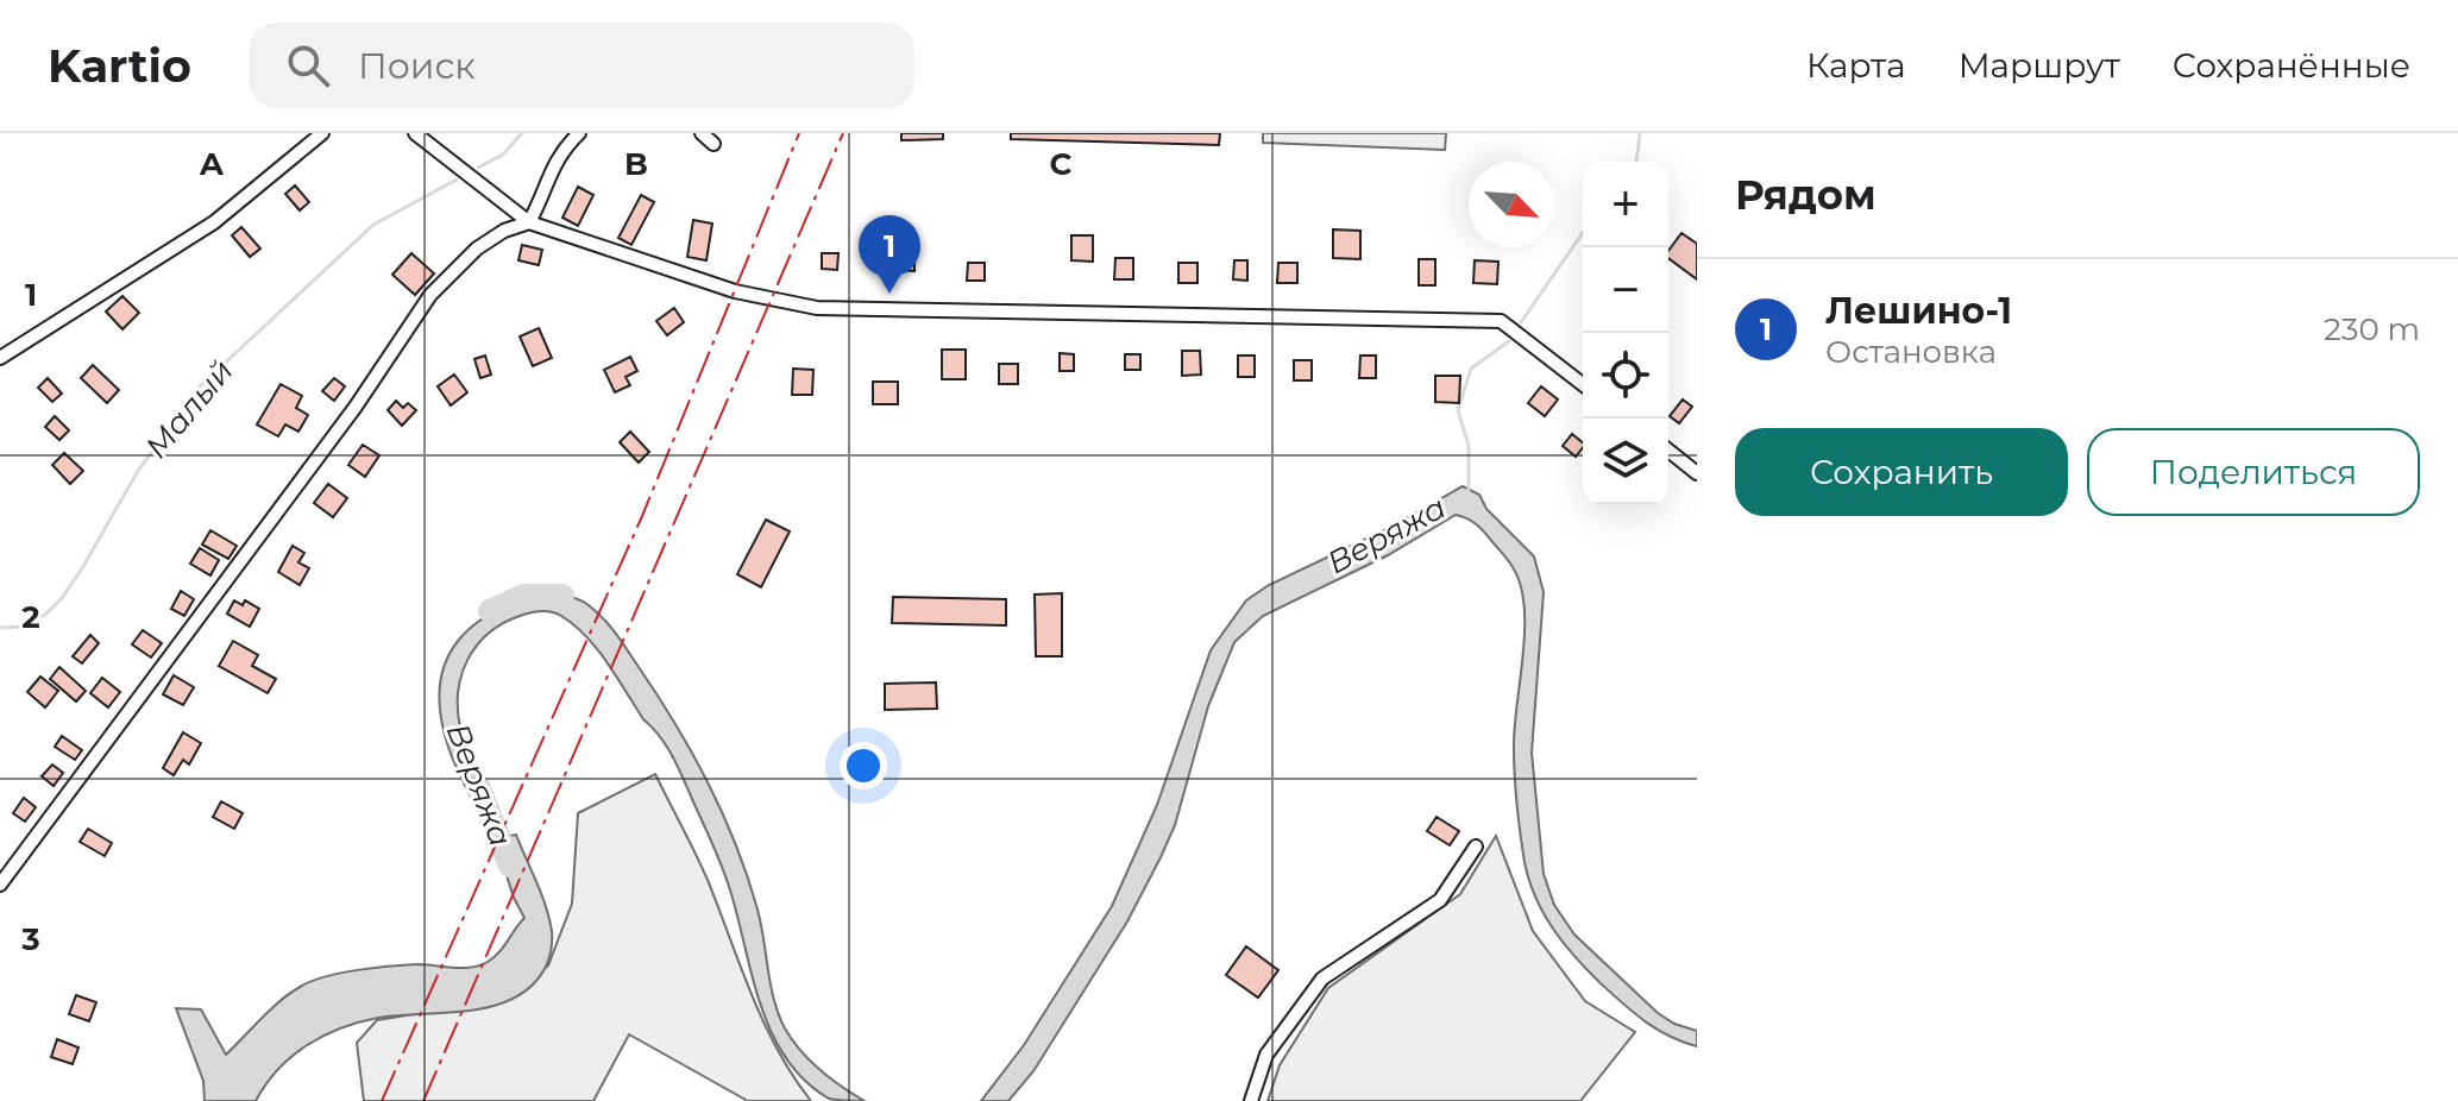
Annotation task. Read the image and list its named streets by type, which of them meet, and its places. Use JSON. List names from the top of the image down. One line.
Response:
{"water":["Малый","Веряжа"],"north":"bottom right","page":{"header":"Kartio","search":"Поиск","nav":["Карта","Маршрут","Сохранённые"],"heading":"Рядом","map_buttons":["+","−"],"pins":"1","list":[{"mark":"1","name":"Лешино-1","note":"Остановка","value":"230 m"}],"buttons":["Сохранить","Поделиться"]},"grid":{"columns":["A","B","C"],"rows":["1","2","3"]}}
